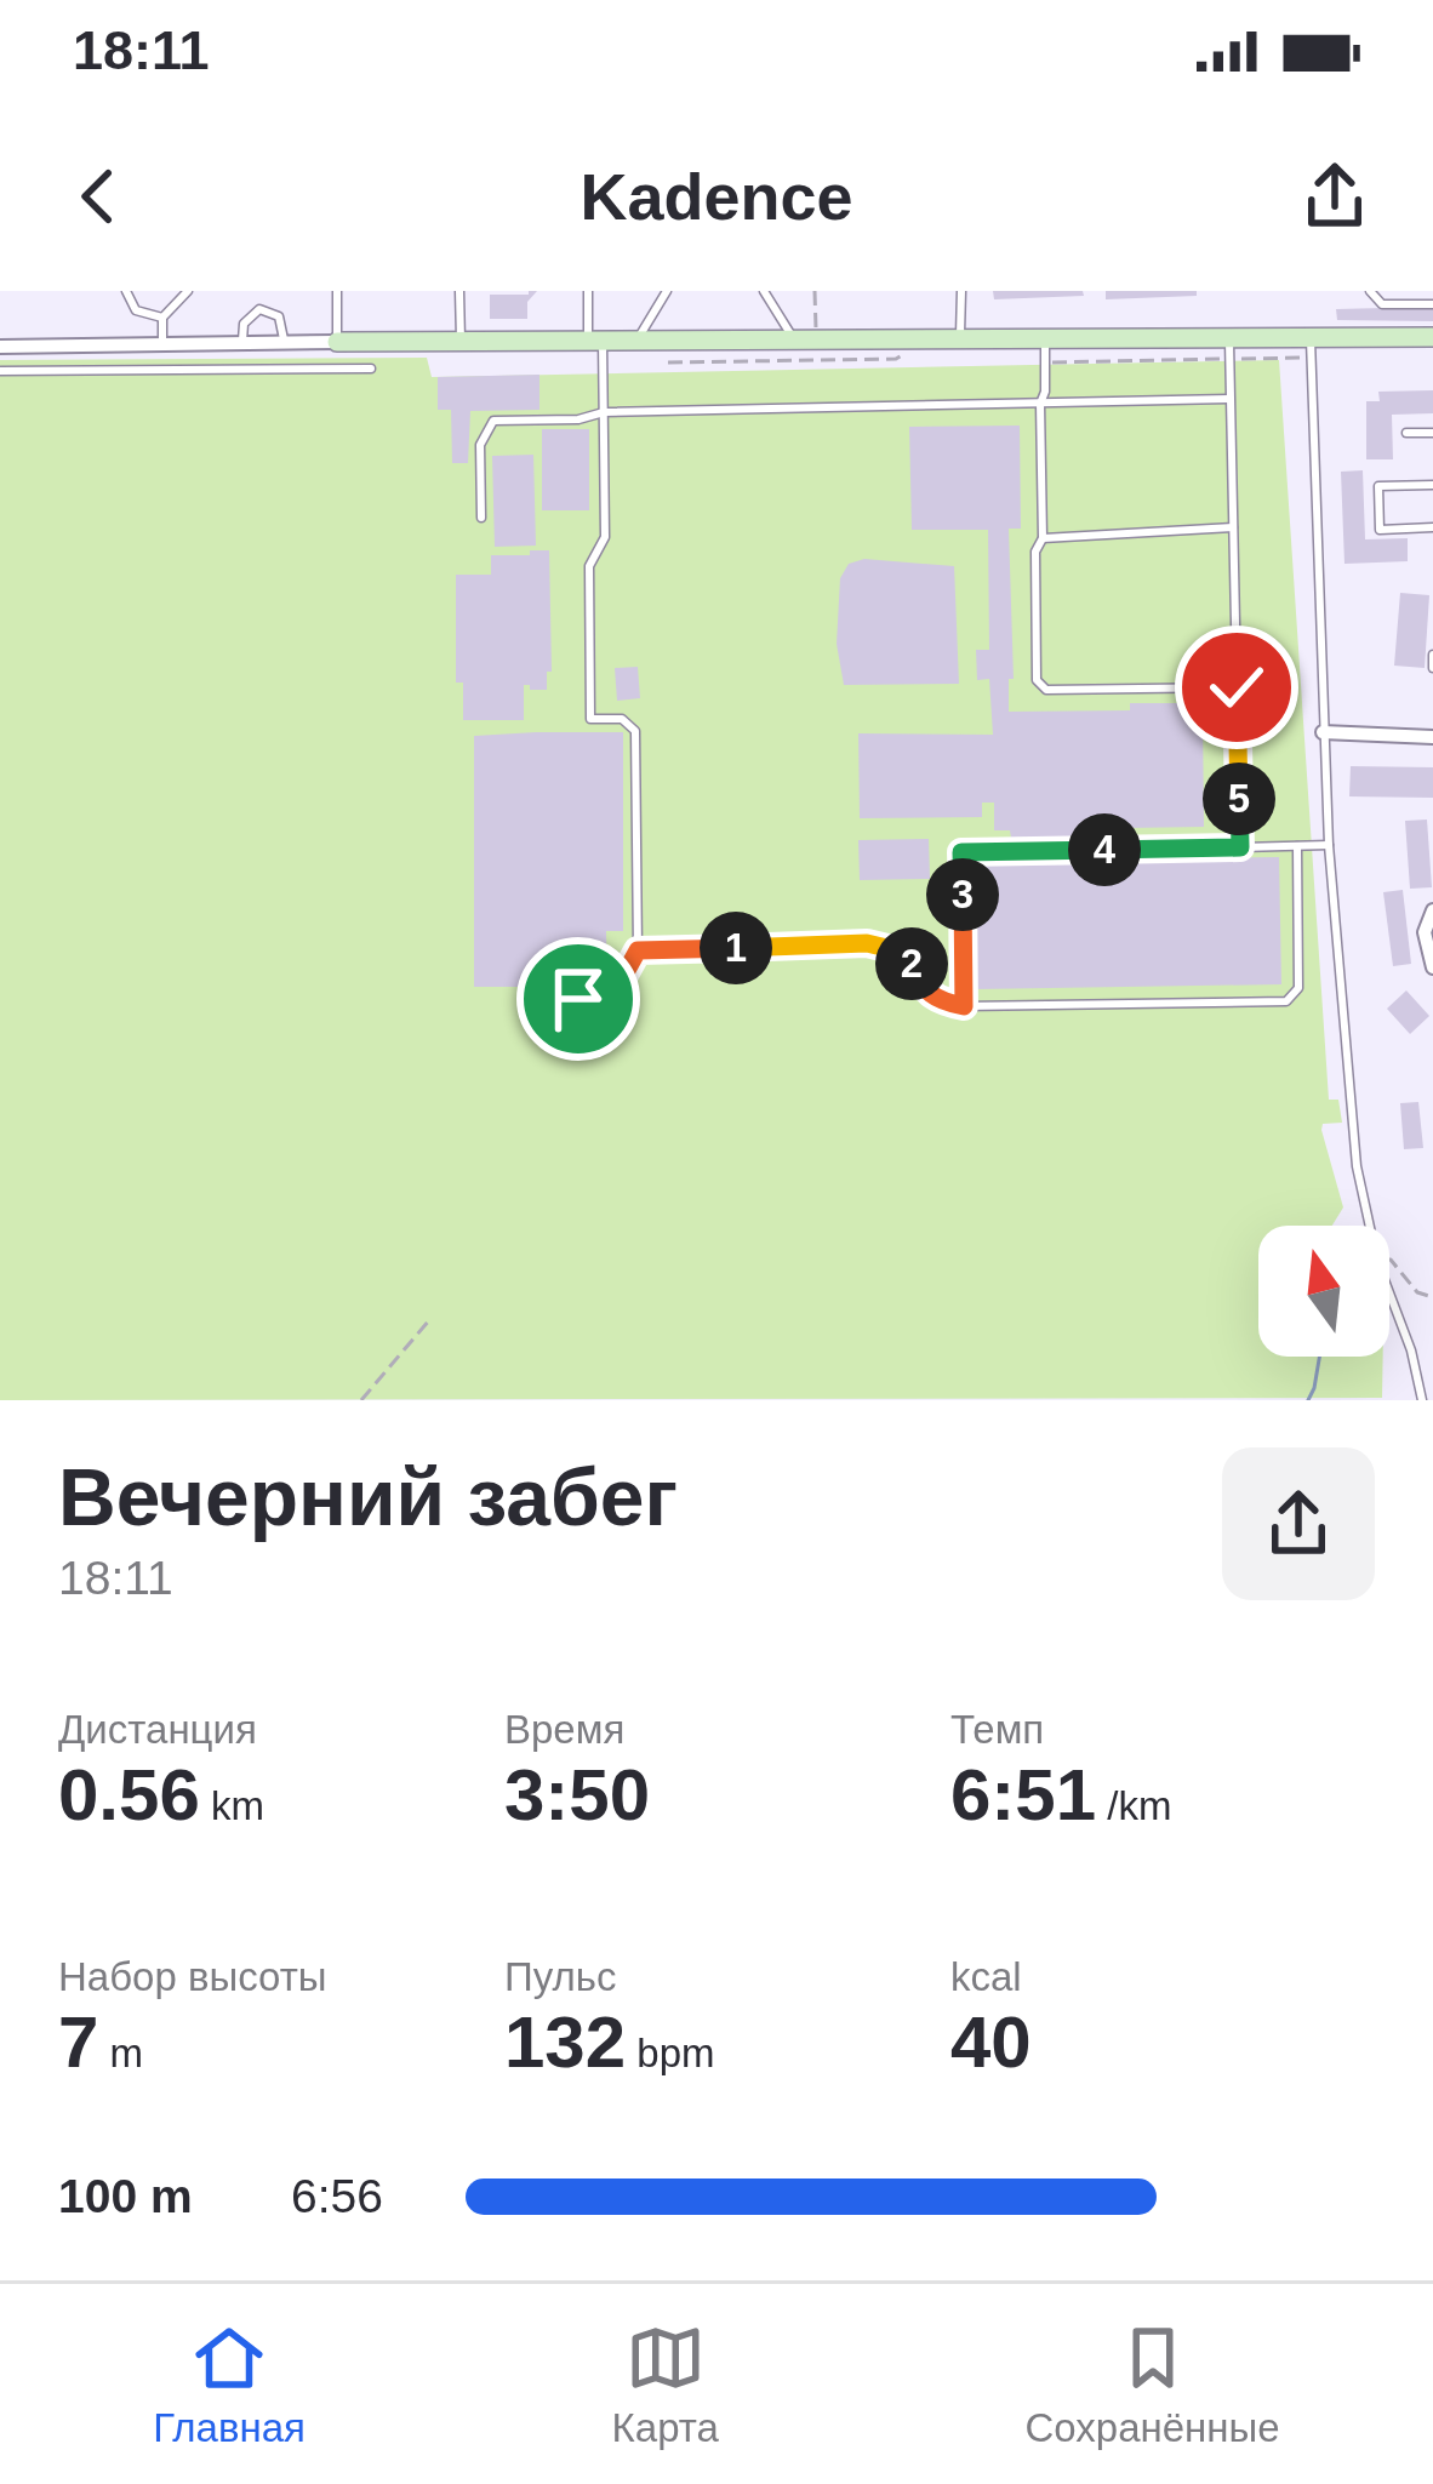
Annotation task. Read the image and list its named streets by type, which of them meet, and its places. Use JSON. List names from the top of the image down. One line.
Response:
{"north":"top","page":{"status":"18:11","header":"Kadence","pins":["5","4","3","1","2"],"heading":["Вечерний забег","18:11"],"stats":[["Дистанция","0.56 km"],["Время","3:50"],["Темп","6:51 /km"],["Набор высоты","7 m"],["Пульс","132 bpm"],["kcal","40"]],"list":[{"name":"100 m","note":"6:56"}],"tabs":["Главная","Карта","Сохранённые"]}}
